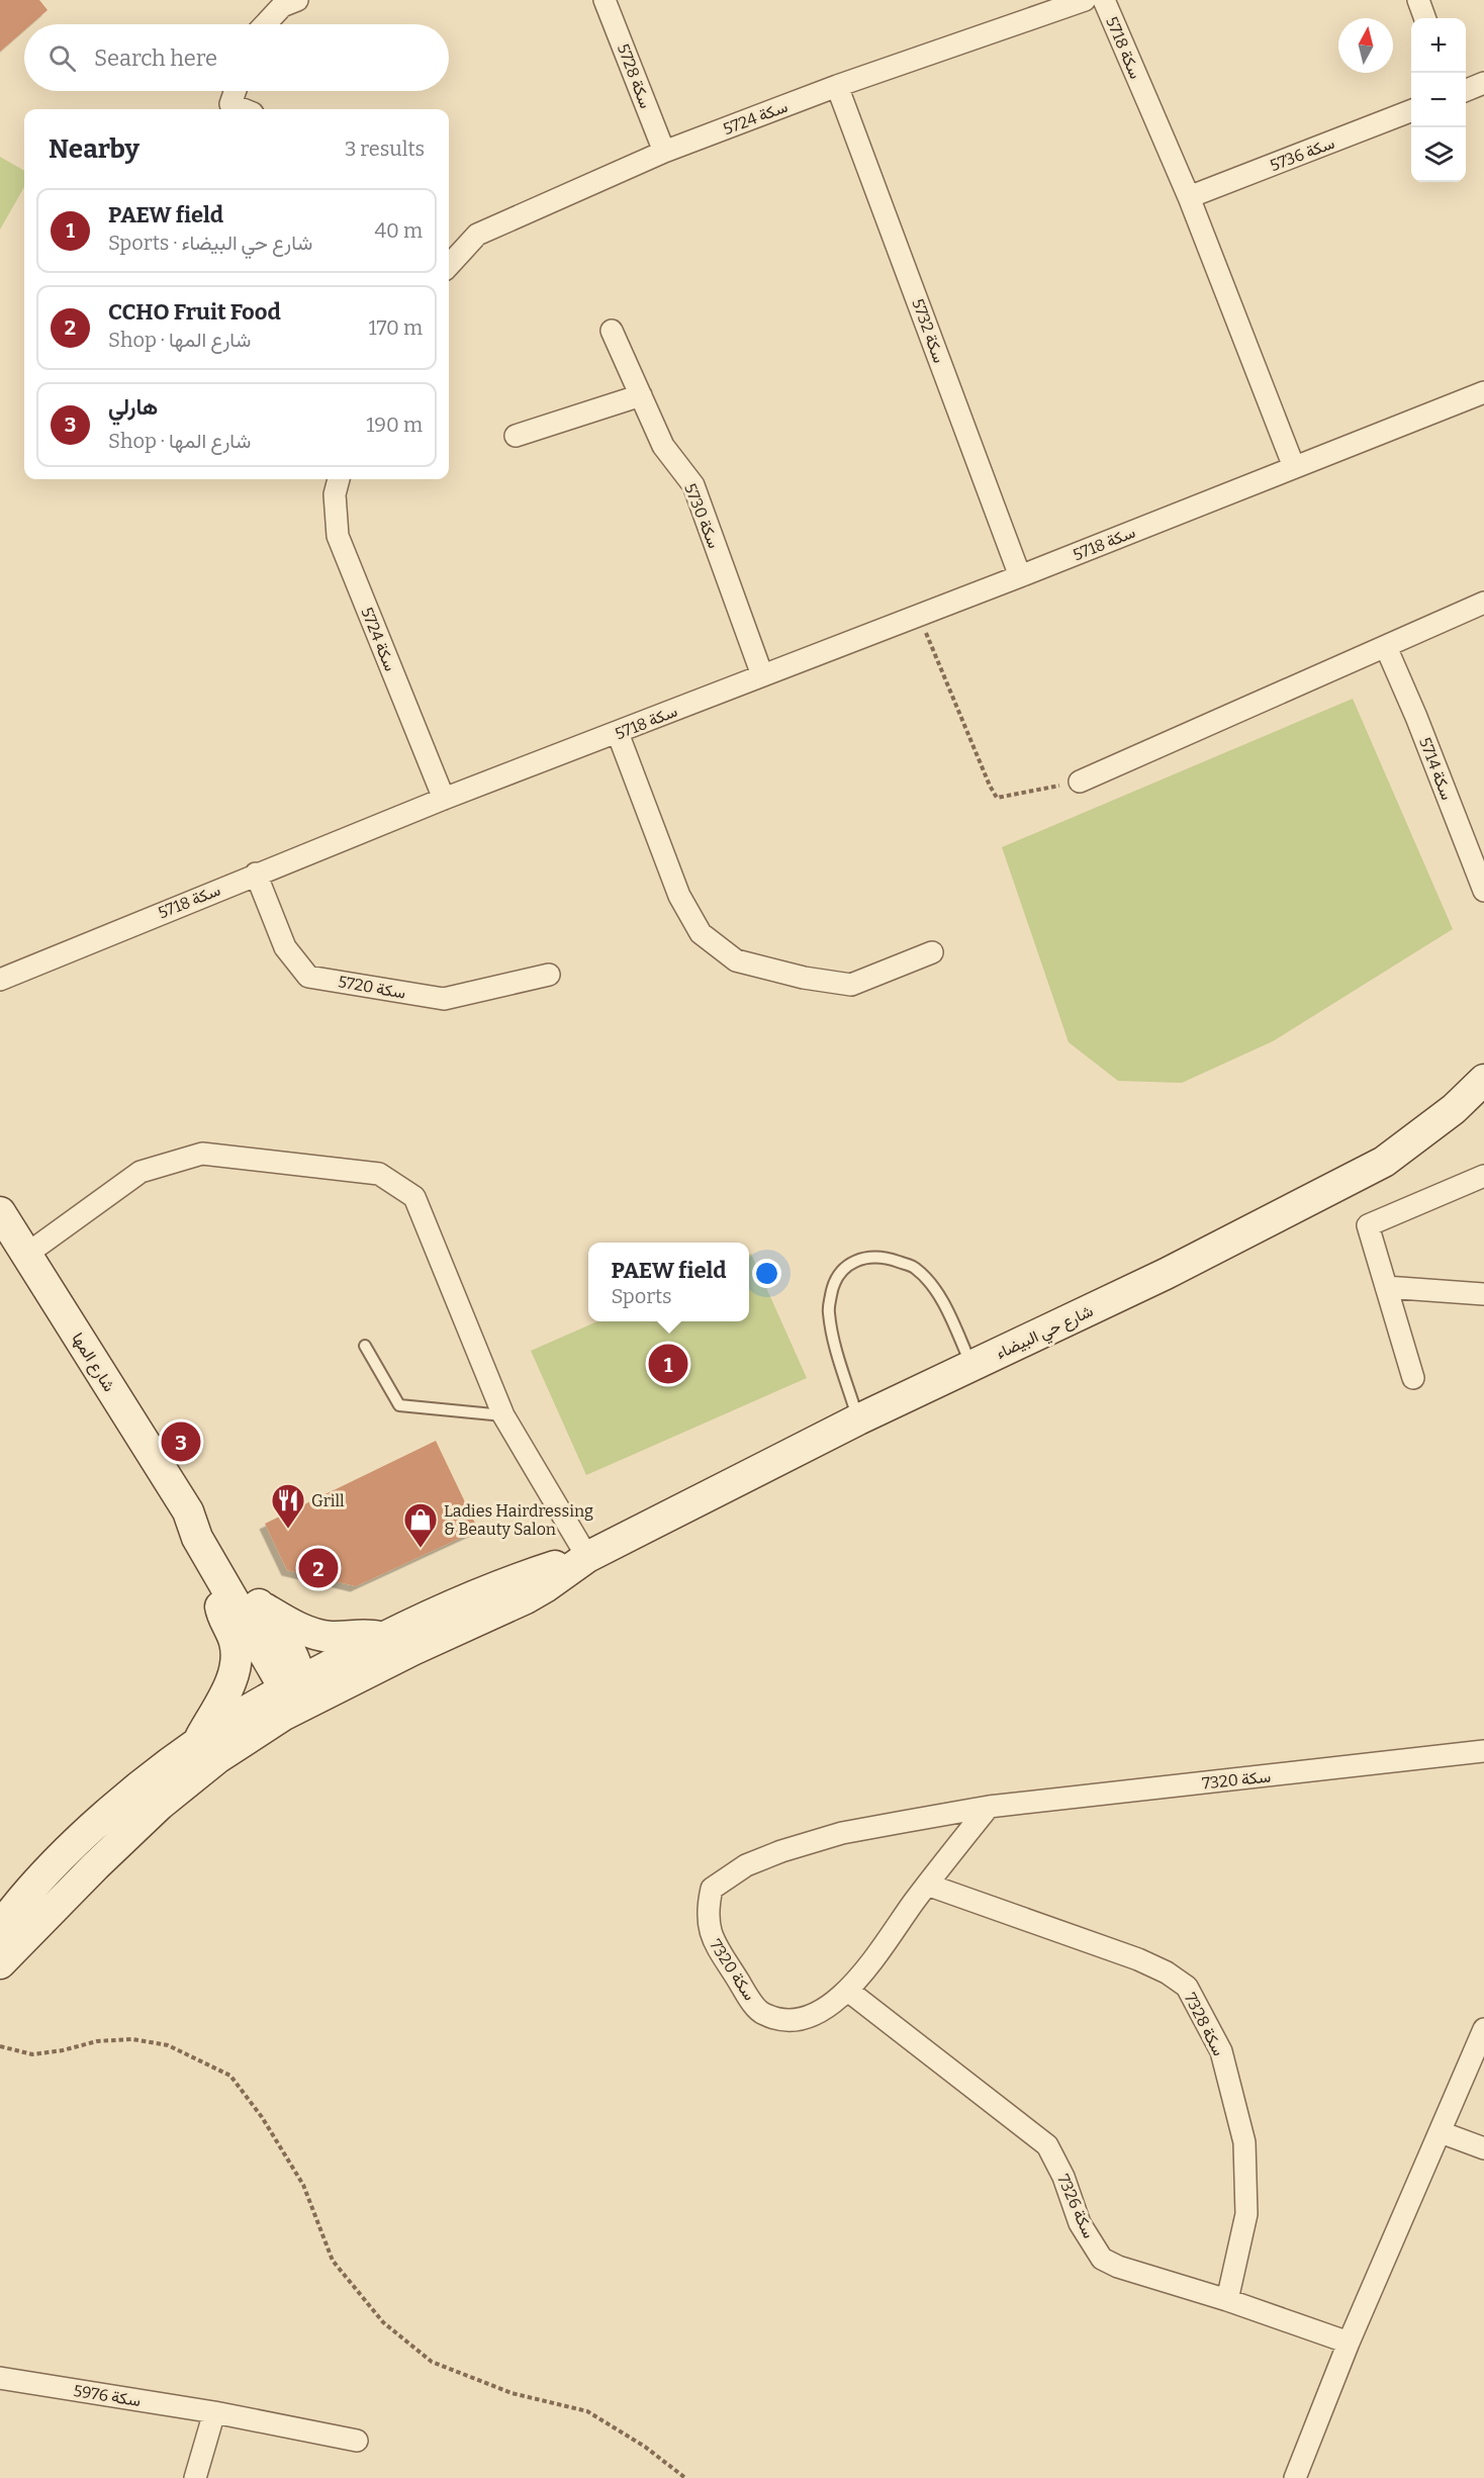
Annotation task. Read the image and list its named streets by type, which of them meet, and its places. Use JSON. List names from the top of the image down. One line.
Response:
{"streets":{"main road":["شارع حي البيضاء","شارع المها"],"street":["سكة 5718","سكة 5728","سكة 5724","سكة 5736","سكة 5732","سكة 5730","سكة 5714","سكة 5720","سكة 7320","سكة 7328","سكة 7326","سكة 5976"]},"crossings":[["سكة 5718","سكة 5724"],["سكة 5718","سكة 5736"],["سكة 5718","سكة 5732"],["سكة 5718","سكة 5730"],["سكة 5718","سكة 5720"],["سكة 5728","سكة 5724"],["سكة 5724","سكة 5732"],["سكة 7320","سكة 7328"],["سكة 7320","سكة 7326"],["سكة 7328","سكة 7326"]],"places":{"restaurant":["Grill"],"shop":["Ladies Hairdressing & Beauty Salon"]},"north":"top","page":{"map_buttons":["+","−"],"search":"Search here","heading":["Nearby","3 results"],"list":[{"mark":"1","name":"PAEW field","note":"Sports · شارع حي البيضاء","value":"40 m"},{"mark":"2","name":"CCHO Fruit Food","note":"Shop · شارع المها","value":"170 m"},{"mark":"3","name":"هارلي","note":"Shop · شارع المها","value":"190 m"}],"popup":["PAEW field","Sports"],"pins":["1","3","2"]}}
